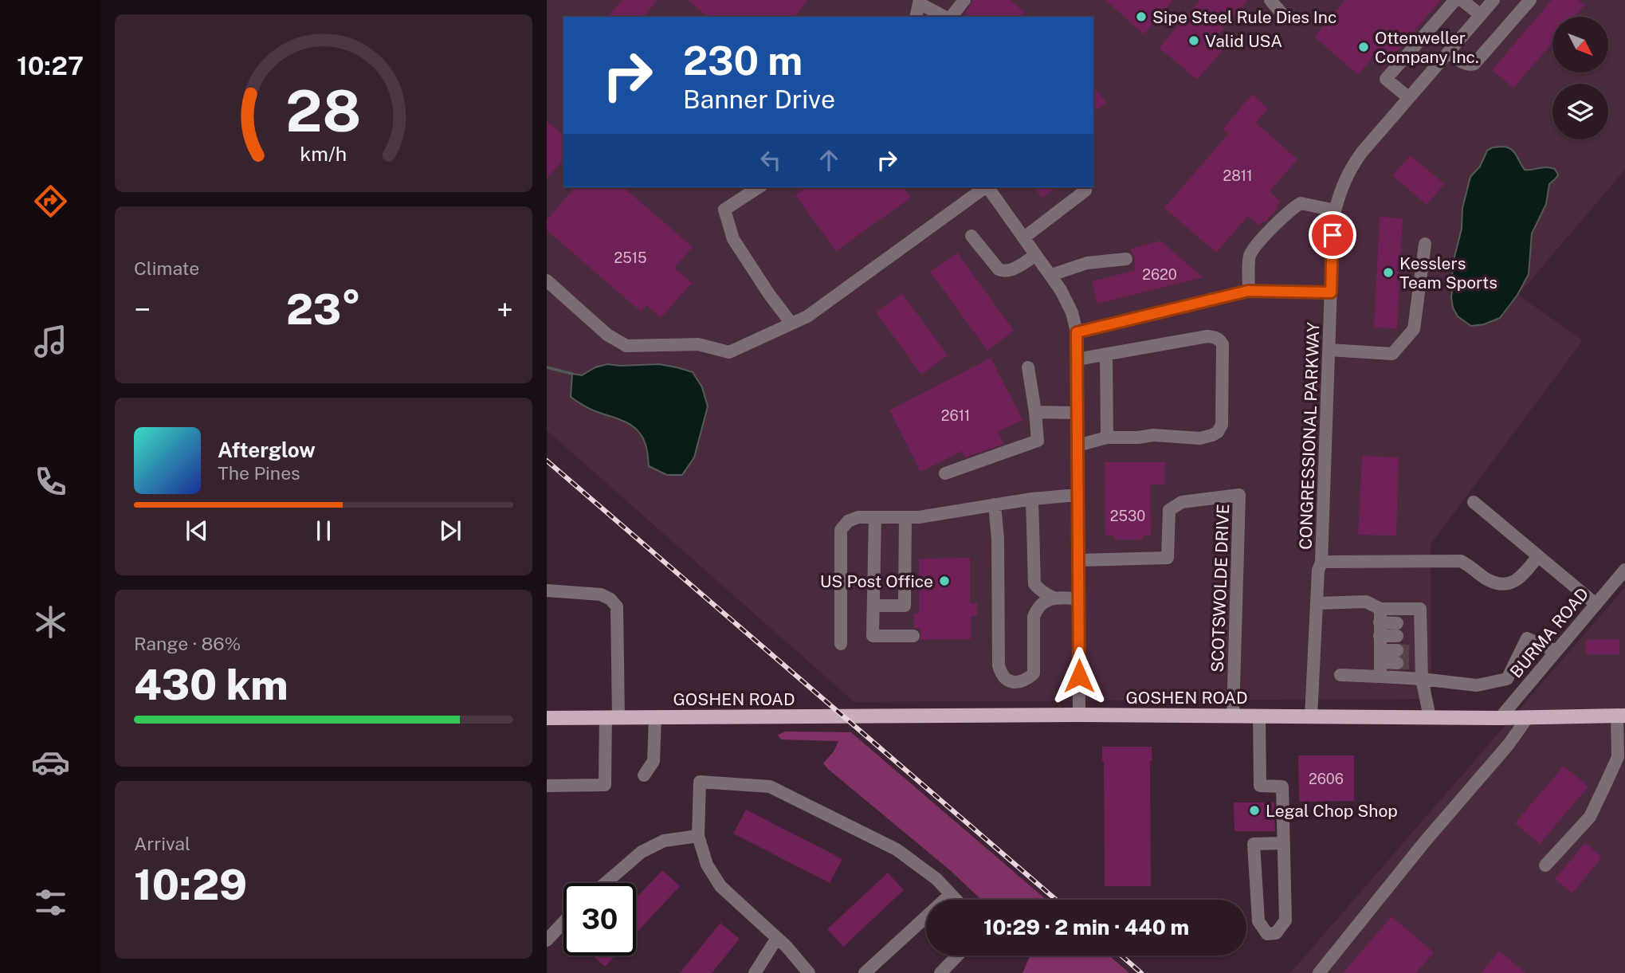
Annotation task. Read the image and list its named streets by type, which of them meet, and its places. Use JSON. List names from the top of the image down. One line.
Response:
{"streets":{"main road":["GOSHEN ROAD"],"street":["CONGRESSIONAL PARKWAY","SCOTSWOLDE DRIVE","BURMA ROAD"]},"crossings":[["CONGRESSIONAL PARKWAY","GOSHEN ROAD"],["SCOTSWOLDE DRIVE","GOSHEN ROAD"],["BURMA ROAD","GOSHEN ROAD"]],"places":["Sipe Steel Rule Dies Inc","Valid USA","Ottenweller Company Inc.","Kesslers Team Sports","US Post Office","Legal Chop Shop"],"house_numbers":["2811","2515","2620","2611","2530","2606"],"north":"bottom right","page":{"tabs":"10:27","turn":["230 m","Banner Drive"],"tile":["Climate",["Range · 86%","430 km"],["Arrival","10:29"]],"heat":["−","23°","+"],"song":["Afterglow","The Pines"],"limit":"30","trip":"10:29 · 2 min · 440 m","gauge":["28","km/h"]}}
